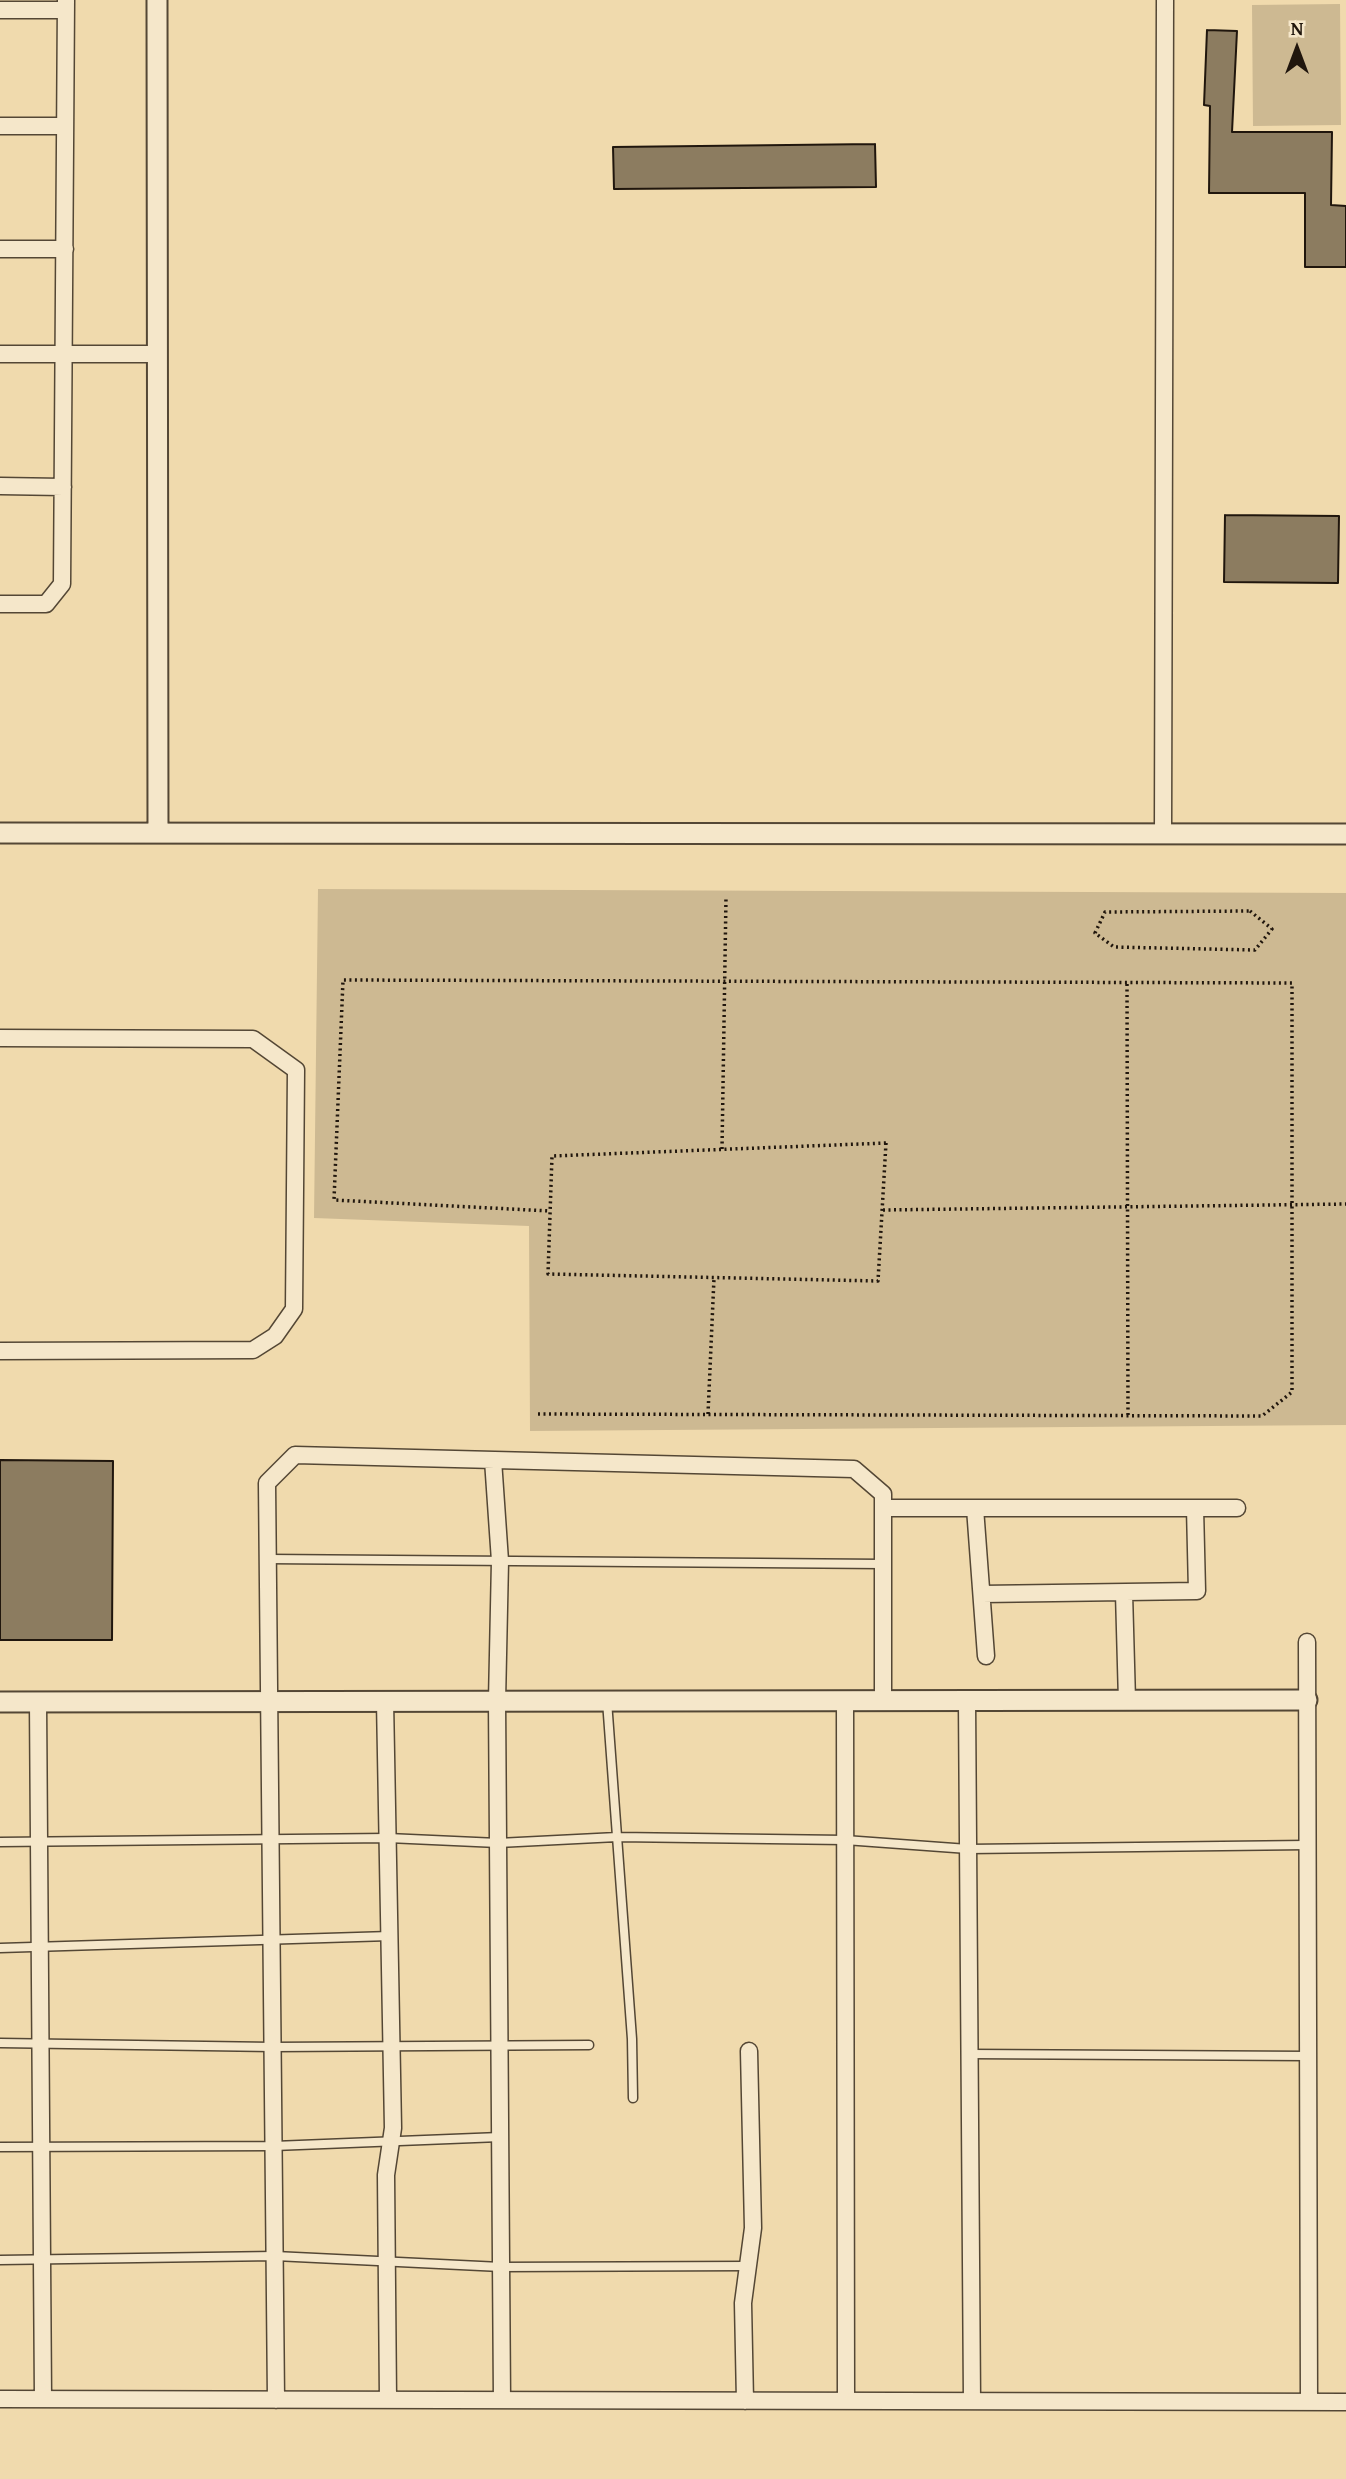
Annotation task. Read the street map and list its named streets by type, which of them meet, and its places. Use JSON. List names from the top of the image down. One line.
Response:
{"north":"top"}
